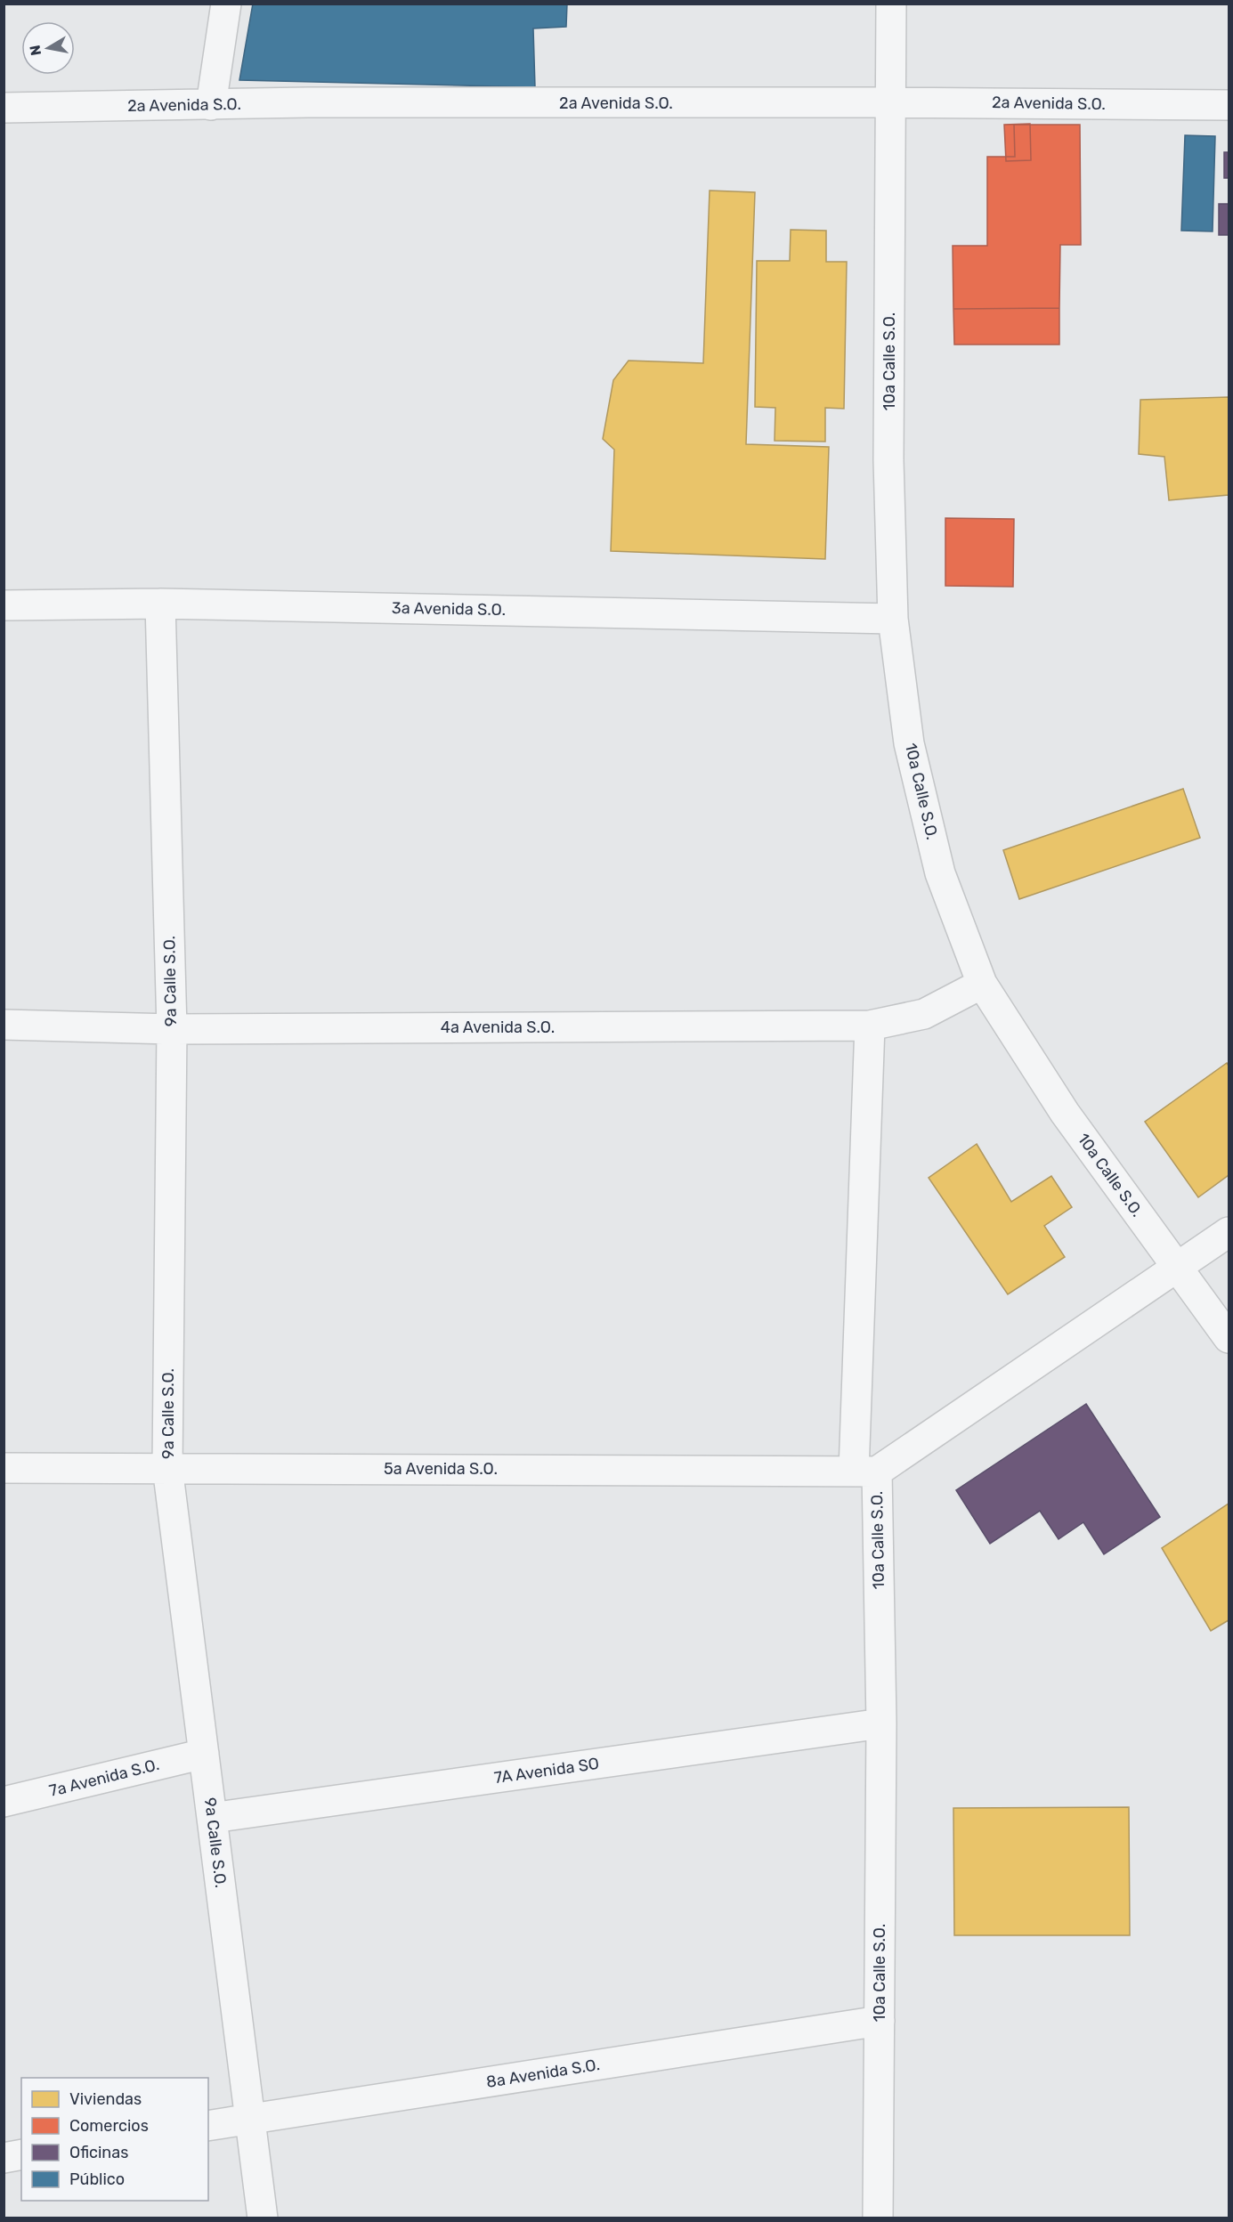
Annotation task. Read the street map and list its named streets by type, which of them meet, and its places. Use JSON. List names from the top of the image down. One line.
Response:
{"streets":{"street":["2a Avenida S.O.","10a Calle S.O.","3a Avenida S.O.","9a Calle S.O.","4a Avenida S.O.","5a Avenida S.O.","7A Avenida SO","7a Avenida S.O.","8a Avenida S.O."]},"crossings":[["2a Avenida S.O.","10a Calle S.O."],["10a Calle S.O.","3a Avenida S.O."],["10a Calle S.O.","4a Avenida S.O."],["10a Calle S.O.","5a Avenida S.O."],["10a Calle S.O.","7A Avenida SO"],["10a Calle S.O.","8a Avenida S.O."],["3a Avenida S.O.","9a Calle S.O."],["9a Calle S.O.","4a Avenida S.O."],["9a Calle S.O.","5a Avenida S.O."],["9a Calle S.O.","7A Avenida SO"],["9a Calle S.O.","7a Avenida S.O."],["9a Calle S.O.","8a Avenida S.O."]],"legend":["Viviendas","Comercios","Oficinas","Público"],"north":"left"}
